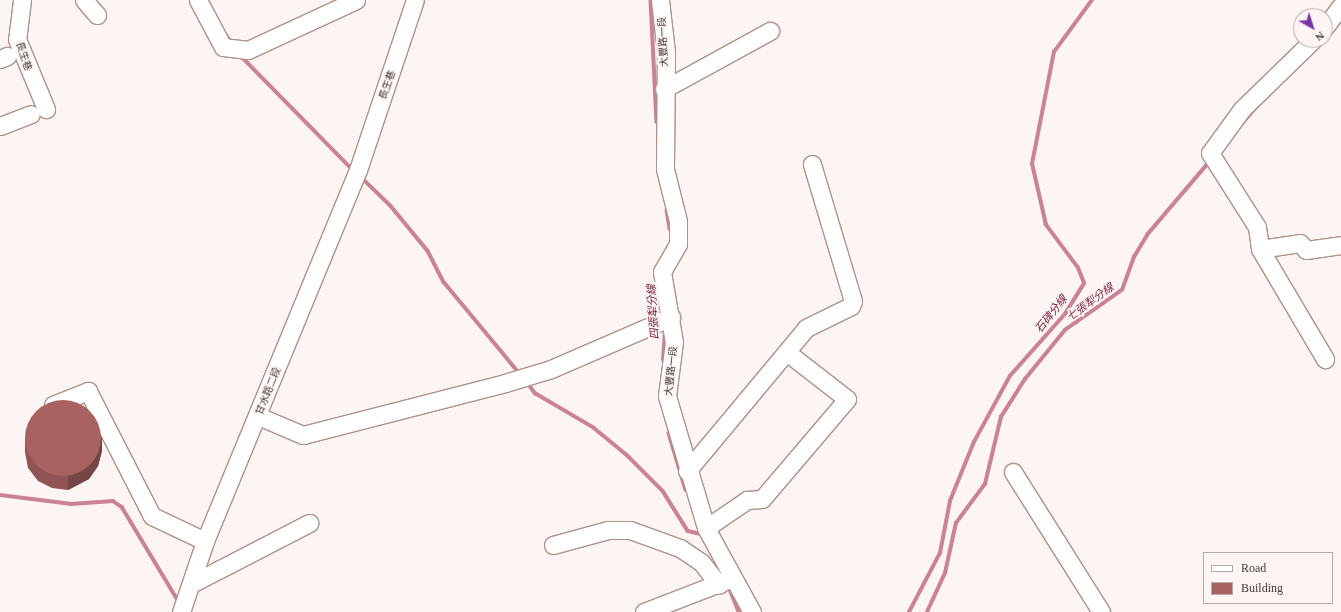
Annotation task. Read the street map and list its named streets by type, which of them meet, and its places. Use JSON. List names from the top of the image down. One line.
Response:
{"streets":{"street":["大豐路一段","長生巷","甘水路二段"]},"crossings":[["長生巷","甘水路二段"]],"water":["七張犁分線","四張犁分線","石碑分線"],"legend":["Road","Building"],"north":"bottom right"}
